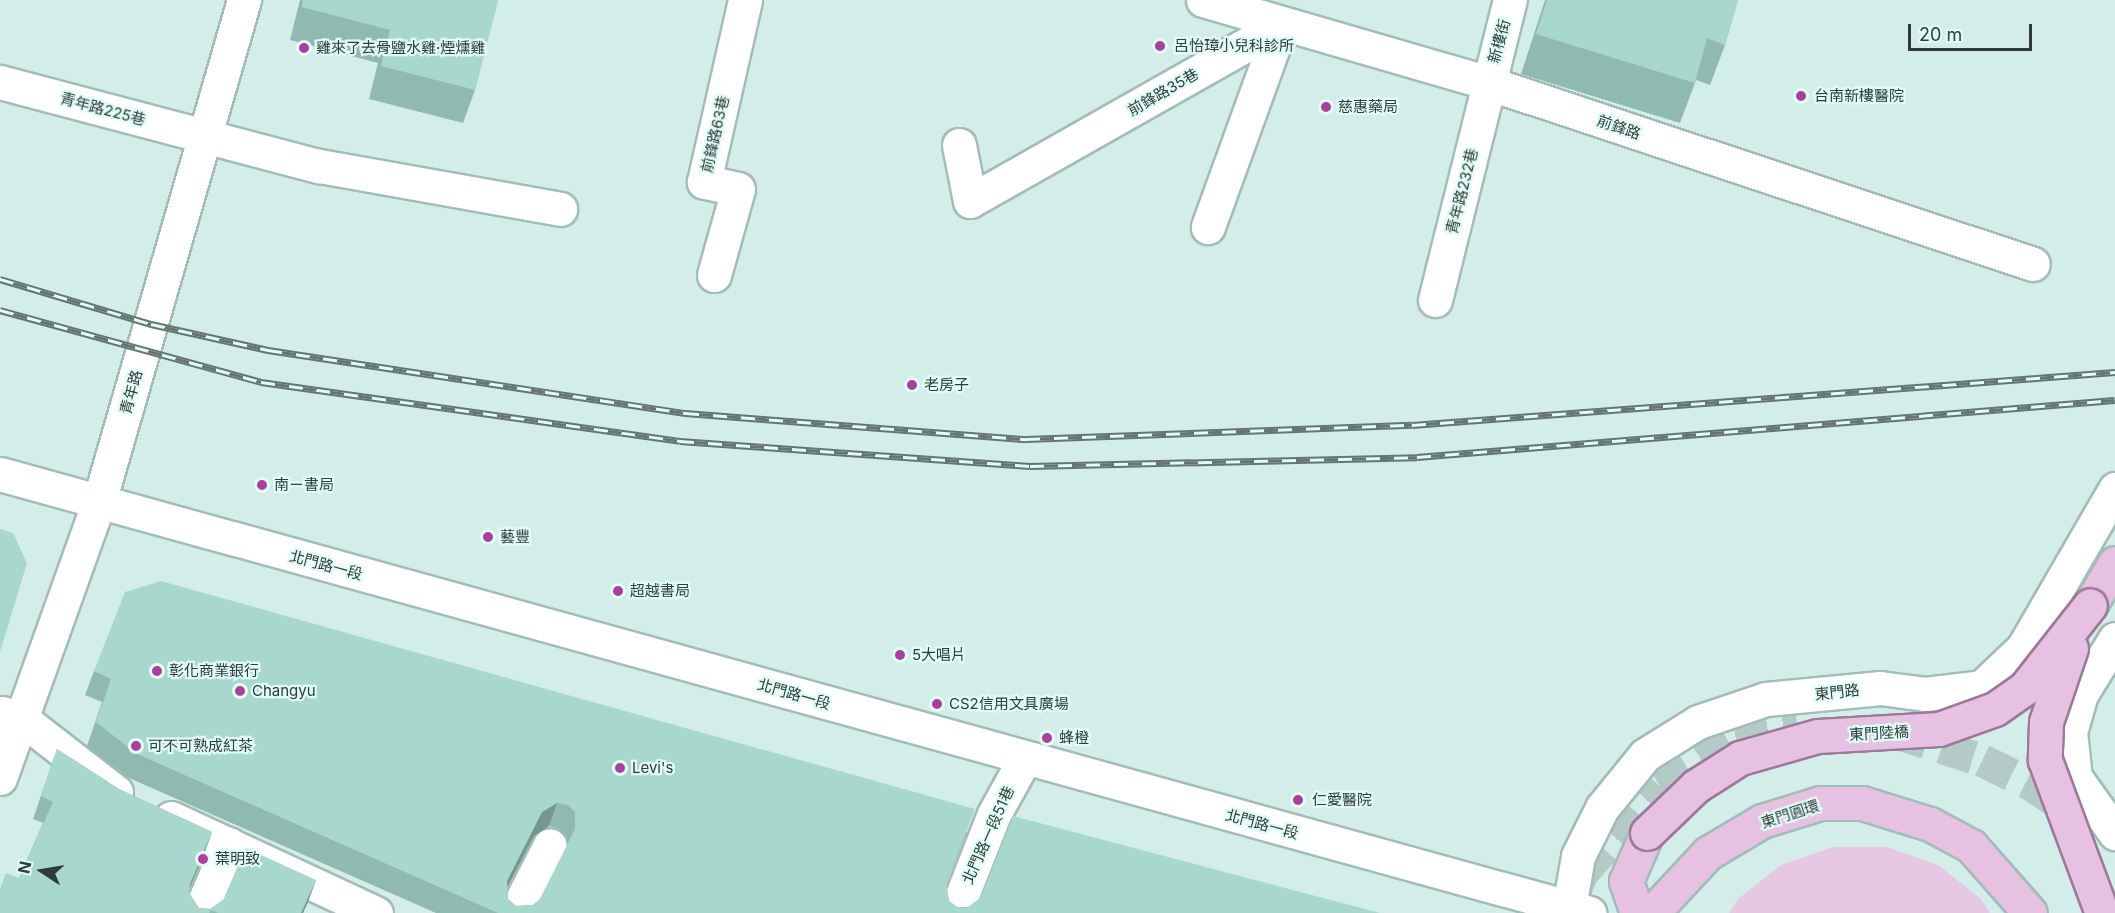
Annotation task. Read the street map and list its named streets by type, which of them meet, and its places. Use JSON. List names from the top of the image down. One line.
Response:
{"streets":{"main road":["東門陸橋","東門圓環"],"street":["新樓街","前鋒路35巷","青年路225巷","前鋒路","前鋒路63巷","青年路232巷","青年路","北門路一段","東門路","北門路一段51巷"]},"crossings":[["新樓街","前鋒路"],["新樓街","青年路232巷"],["前鋒路35巷","前鋒路"],["青年路225巷","青年路"],["前鋒路","青年路232巷"],["青年路","北門路一段"],["北門路一段","東門路"],["北門路一段","北門路一段51巷"]],"places":["呂怡璋小兒科診所","雞來了去骨鹽水雞·煙燻雞","台南新樓醫院","慈惠藥局","老房子","南ㄧ書局","藝豐","超越書局","5大唱片","彰化商業銀行","Changyu","CS2信用文具廣場","蜂橙","可不可熟成紅茶","Levi's","仁愛醫院","葉明致"],"scale_bar":"20 m","north":"left"}
